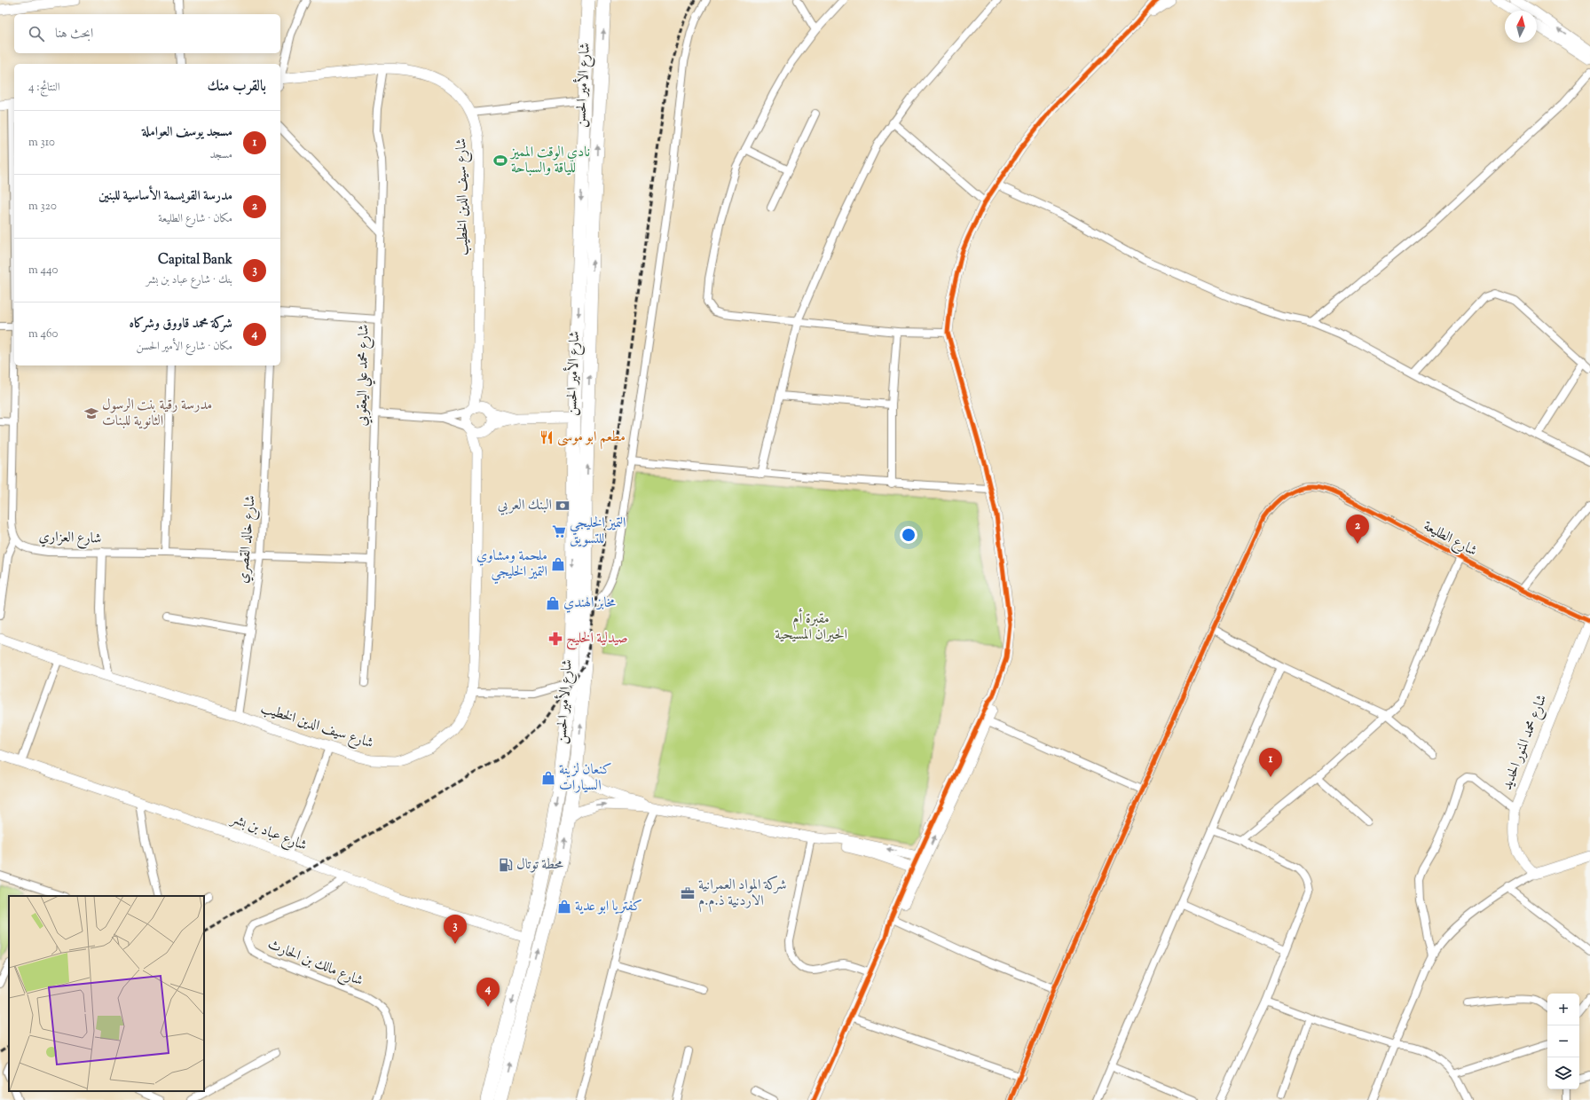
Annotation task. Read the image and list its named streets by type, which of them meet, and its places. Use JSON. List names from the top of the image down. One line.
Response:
{"streets":{"highway":["شارع الأمير الحسن"],"street":["شارع سيف الدين الخطيب","شارع محمد علي اليعقوبي","شارع العزاري","شارع خالد القصري","شارع الطليعة","شارع محمد المنور الحديد","شارع عباد بن بشر","شارع مالك بن الحارث"]},"crossings":[["شارع الأمير الحسن","شارع عباد بن بشر"],["شارع سيف الدين الخطيب","شارع محمد علي اليعقوبي"],["شارع سيف الدين الخطيب","شارع خالد القصري"],["شارع محمد علي اليعقوبي","شارع العزاري"],["شارع العزاري","شارع خالد القصري"],["شارع الطليعة","شارع محمد المنور الحديد"],["شارع عباد بن بشر","شارع مالك بن الحارث"]],"parks":["مقبرة أم الحيران المسيحية"],"places":{"sports":["نادي الوقت المميز للياقة والسباحة"],"school or university":["مدرسة رقية بنت الرسول الثانوية للبنات"],"restaurant":["مطعم ابو موسى"],"bank":["البنك العربي"],"supermarket":["التميز الخليجي للتسويق"],"shop":["ملحمة ومشاوي التميز الخليجي","مخابز الهندي","كنعان لزينة السيارات","كفتريا ابو عدية"],"pharmacy":["صيدلية الخليج"],"fuel station":["محطة توتال"],"office":["شركة المواد العمرانية الاردنية ذ.م.م"]},"north":"top","page":{"search":"ابحث هنا","heading":["بالقرب منك","النتائج: 4"],"list":[{"mark":"1","name":"مسجد يوسف العواملة","note":"مسجد","value":"310 m"},{"mark":"2","name":"مدرسة القويسمة الأساسية للبنين","note":"مكان · شارع الطليعة","value":"320 m"},{"mark":"3","name":"Capital Bank","note":"بنك · شارع عباد بن بشر","value":"440 m"},{"mark":"4","name":"شركة محمد قاووق وشركاه","note":"مكان · شارع الأمير الحسن","value":"460 m"}],"pins":["2","1","3","4"],"map_buttons":["+","−"]}}
